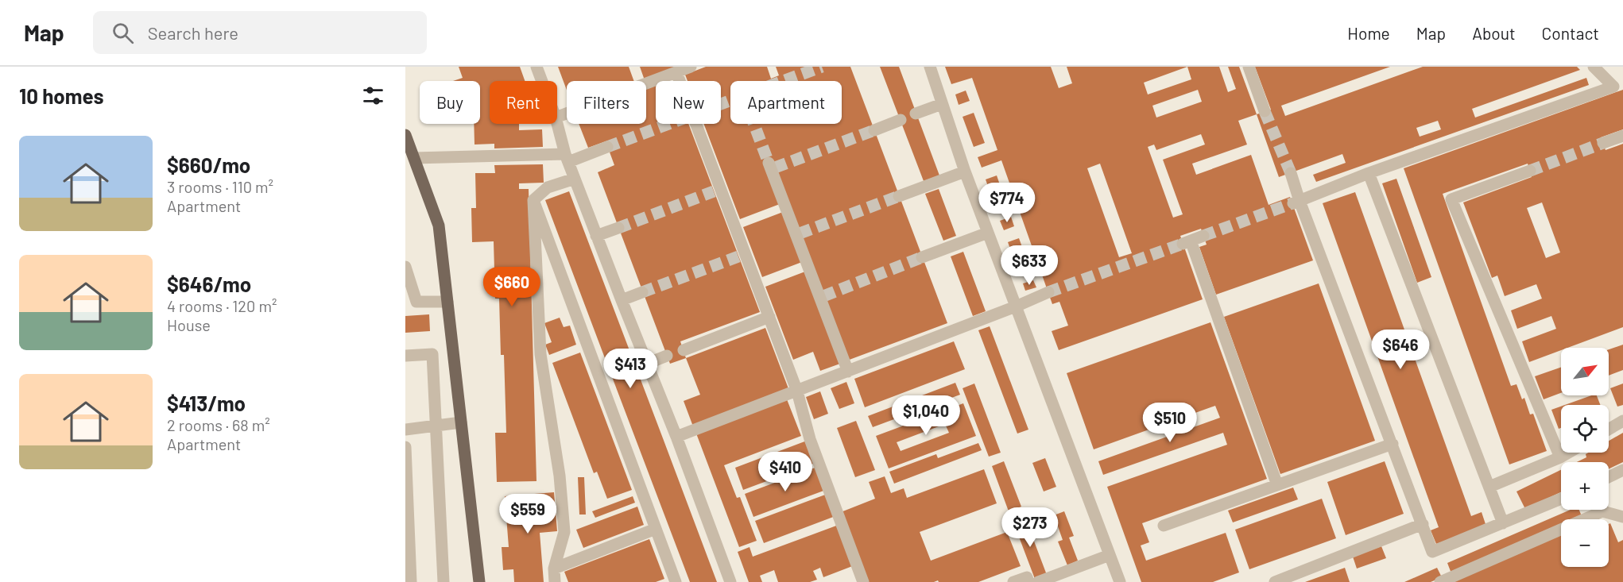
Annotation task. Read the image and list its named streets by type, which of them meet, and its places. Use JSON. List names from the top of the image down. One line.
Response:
{"north":"top right","page":{"header":"Map","search":"Search here","nav":["Home","Map","About","Contact"],"heading":"10 homes","chip":["Buy","Rent","Filters","New","Apartment"],"list":[{"name":"$660/mo","note":"3 rooms · 110 m² · Apartment"},{"name":"$646/mo","note":"4 rooms · 120 m² · House"},{"name":"$413/mo","note":"2 rooms · 68 m² · Apartment"}],"price":["$774","$633","$660","$646","$413","$1,040","$510","$410","$559","$273"],"map_buttons":["+","−"]}}
